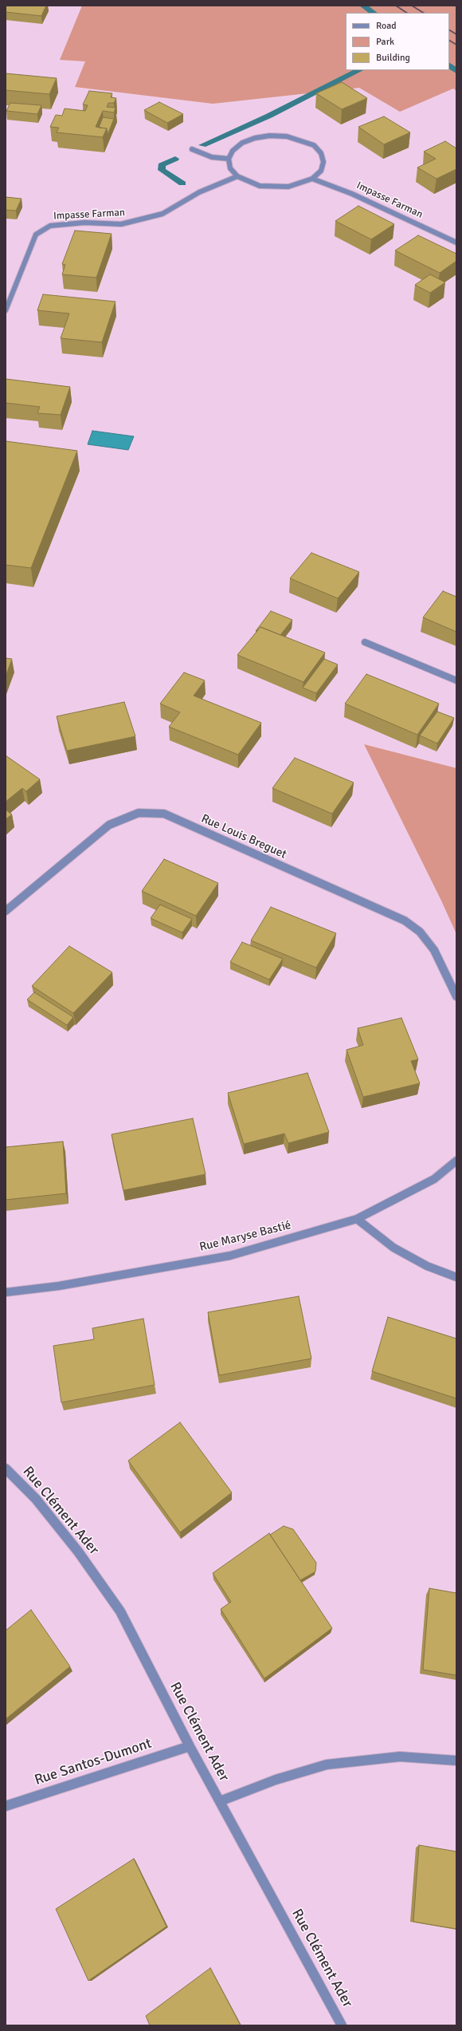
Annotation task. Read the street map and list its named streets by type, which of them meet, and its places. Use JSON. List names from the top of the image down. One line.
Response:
{"streets":{"street":["Impasse Farman","Rue Louis Breguet","Rue Maryse Bastié","Rue Clément Ader","Rue Santos-Dumont"]},"crossings":[["Rue Clément Ader","Rue Santos-Dumont"]],"legend":["Road","Park","Building"]}
